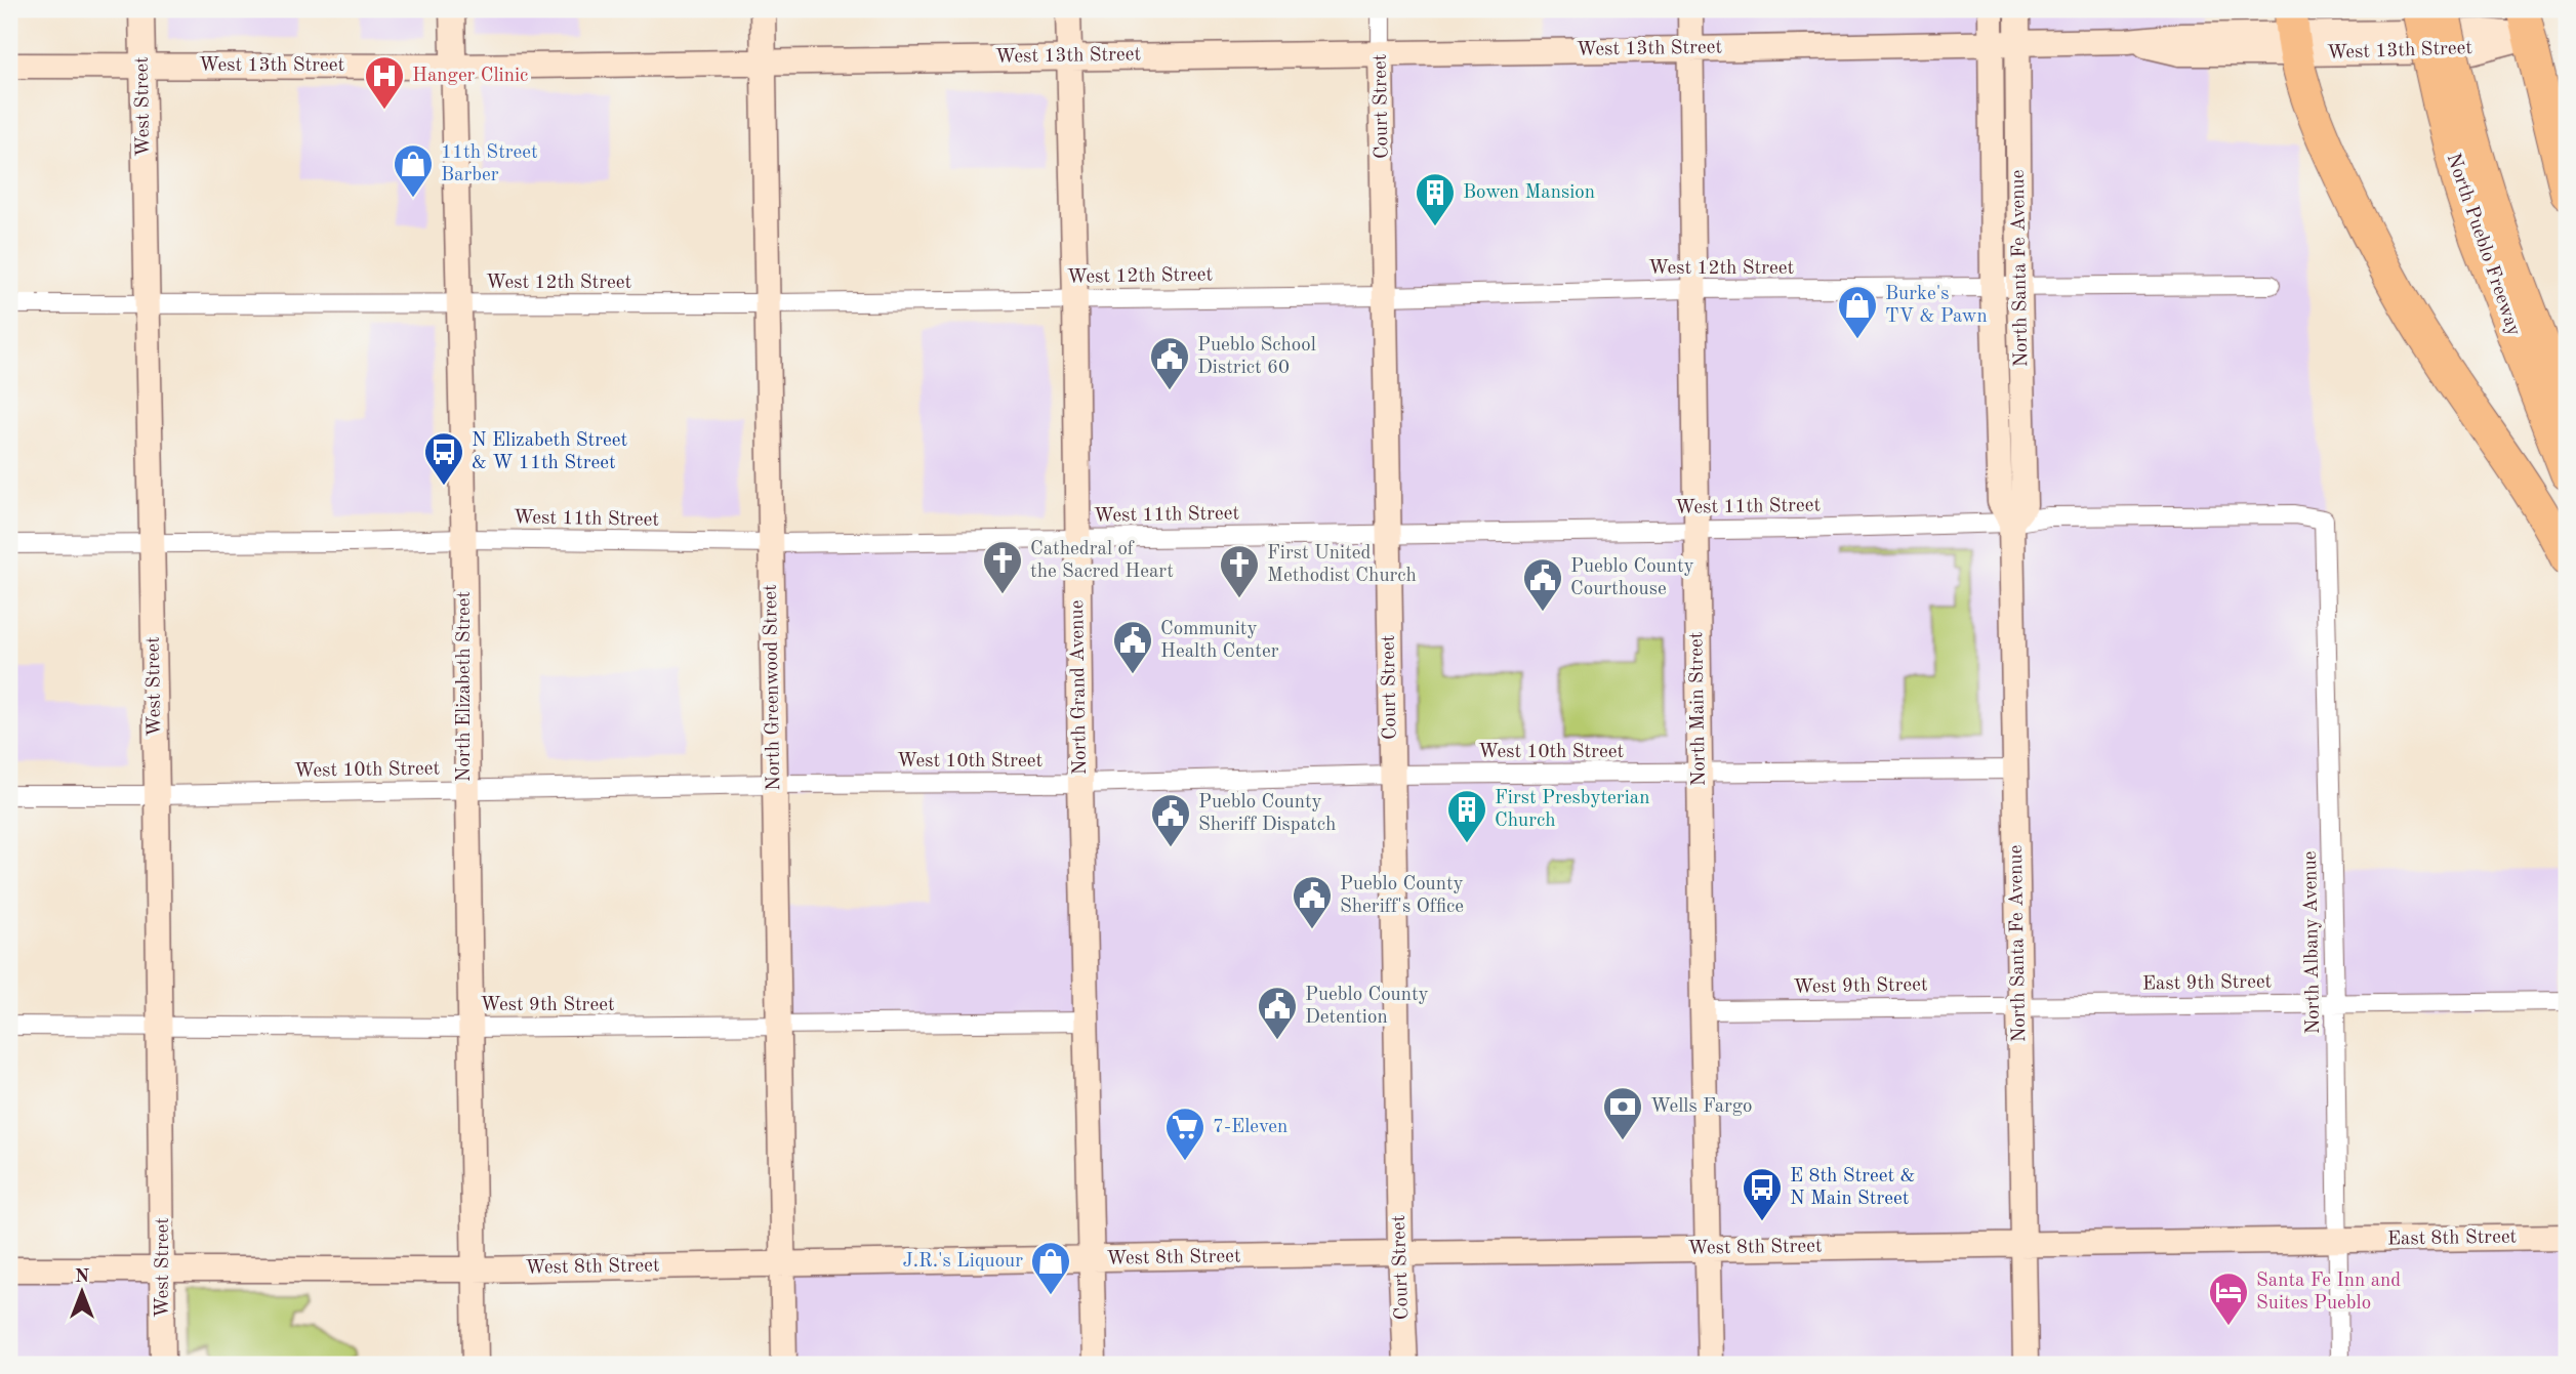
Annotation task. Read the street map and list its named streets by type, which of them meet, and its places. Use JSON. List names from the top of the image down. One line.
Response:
{"streets":{"highway":["North Pueblo Freeway"],"street":["West 13th Street","West Street","Court Street","West 12th Street","North Santa Fe Avenue","West 11th Street","North Elizabeth Street","North Greenwood Street","North Grand Avenue","North Main Street","West 10th Street","North Albany Avenue","East 9th Street","West 9th Street","East 8th Street","West 8th Street"]},"crossings":[["West 13th Street","West Street"],["West 13th Street","Court Street"],["West 13th Street","North Santa Fe Avenue"],["West 13th Street","North Elizabeth Street"],["West 13th Street","North Greenwood Street"],["West 13th Street","North Grand Avenue"],["West 13th Street","North Main Street"],["West Street","West 12th Street"],["West Street","West 11th Street"],["West Street","West 10th Street"],["West Street","West 9th Street"],["West Street","West 8th Street"],["Court Street","West 12th Street"],["Court Street","West 11th Street"],["Court Street","West 10th Street"],["Court Street","West 8th Street"],["West 12th Street","North Santa Fe Avenue"],["West 12th Street","North Elizabeth Street"],["West 12th Street","North Greenwood Street"],["West 12th Street","North Grand Avenue"],["West 12th Street","North Main Street"],["North Santa Fe Avenue","West 11th Street"],["North Santa Fe Avenue","West 10th Street"],["North Santa Fe Avenue","East 9th Street"],["North Santa Fe Avenue","West 9th Street"],["North Santa Fe Avenue","West 8th Street"],["West 11th Street","North Elizabeth Street"],["West 11th Street","North Greenwood Street"],["West 11th Street","North Grand Avenue"],["West 11th Street","North Main Street"],["West 11th Street","North Albany Avenue"],["North Elizabeth Street","West 10th Street"],["North Elizabeth Street","West 9th Street"],["North Elizabeth Street","West 8th Street"],["North Greenwood Street","West 10th Street"],["North Greenwood Street","West 9th Street"],["North Greenwood Street","West 8th Street"],["North Grand Avenue","West 10th Street"],["North Grand Avenue","West 9th Street"],["North Grand Avenue","West 8th Street"],["North Main Street","West 10th Street"],["North Main Street","West 9th Street"],["North Main Street","West 8th Street"],["North Albany Avenue","East 9th Street"],["North Albany Avenue","East 8th Street"],["North Albany Avenue","West 8th Street"],["East 9th Street","West 9th Street"],["East 8th Street","West 8th Street"]],"places":{"hospital":["Hanger Clinic"],"shop":["11th Street Barber","Burke's TV & Pawn","J.R.'s Liquour"],"building":["Bowen Mansion","First Presbyterian Church"],"public building":["Pueblo School District 60","Pueblo County Courthouse","Community Health Center","Pueblo County Sheriff Dispatch","Pueblo County Sheriff's Office","Pueblo County Detention"],"bus stop":["N Elizabeth Street & W 11th Street","E 8th Street & N Main Street"],"church":["Cathedral of the Sacred Heart","First United Methodist Church"],"bank":["Wells Fargo"],"supermarket":["7-Eleven"],"hotel":["Santa Fe Inn and Suites Pueblo"]},"north":"top"}
